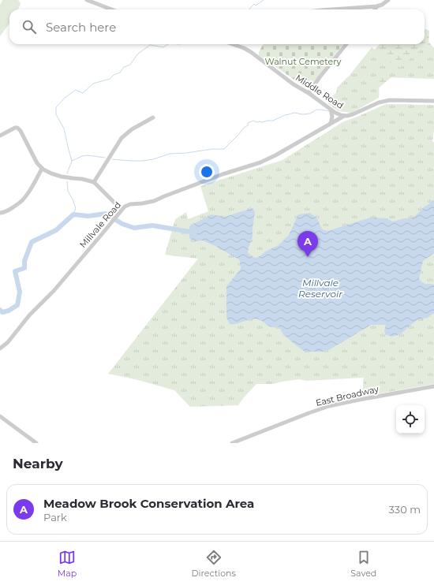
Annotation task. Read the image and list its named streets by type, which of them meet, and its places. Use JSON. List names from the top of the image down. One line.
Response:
{"streets":{"street":["Middle Road","Millvale Road","East Broadway"]},"crossings":[["Middle Road","Millvale Road"]],"water":["Millvale Reservoir"],"parks":["Walnut Cemetery"],"page":{"search":"Search here","pins":"A","heading":"Nearby","list":[{"mark":"A","name":"Meadow Brook Conservation Area","note":"Park","value":"330 m"}],"nav":["Map","Directions","Saved"]}}
